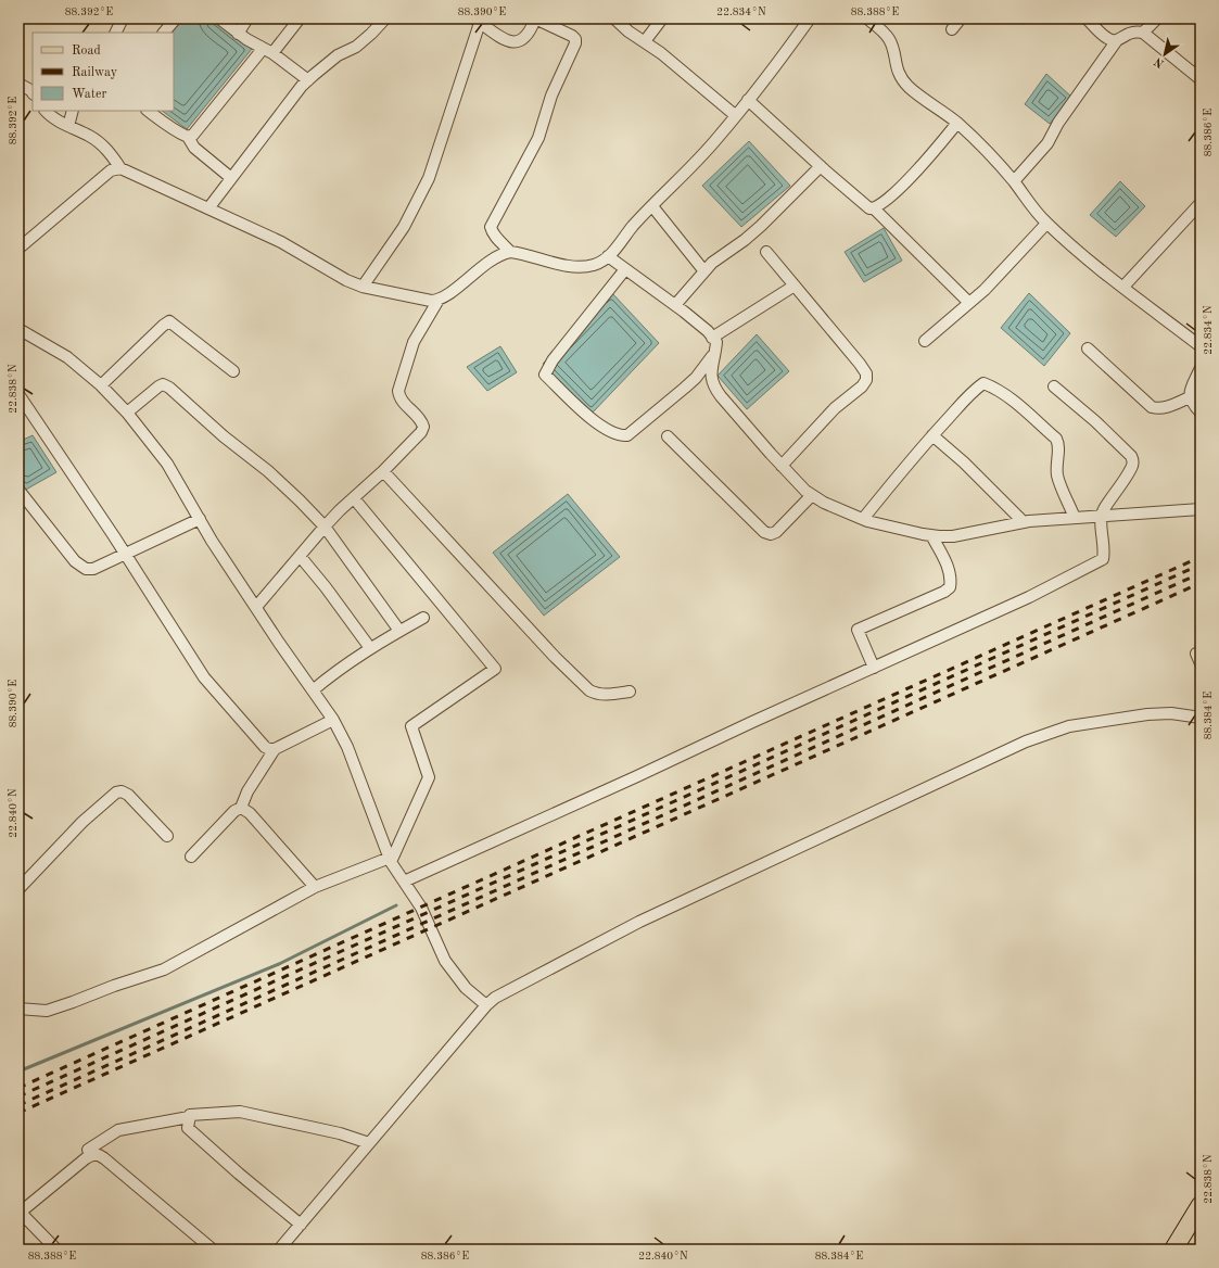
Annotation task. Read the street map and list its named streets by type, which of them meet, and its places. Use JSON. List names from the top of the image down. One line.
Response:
{"legend":["Road","Railway","Water"],"north":"bottom left","coordinates":["88.392°E","88.390°E","22.834°N","88.388°E","88.386°E","22.838°N","88.384°E","22.840°N"]}
